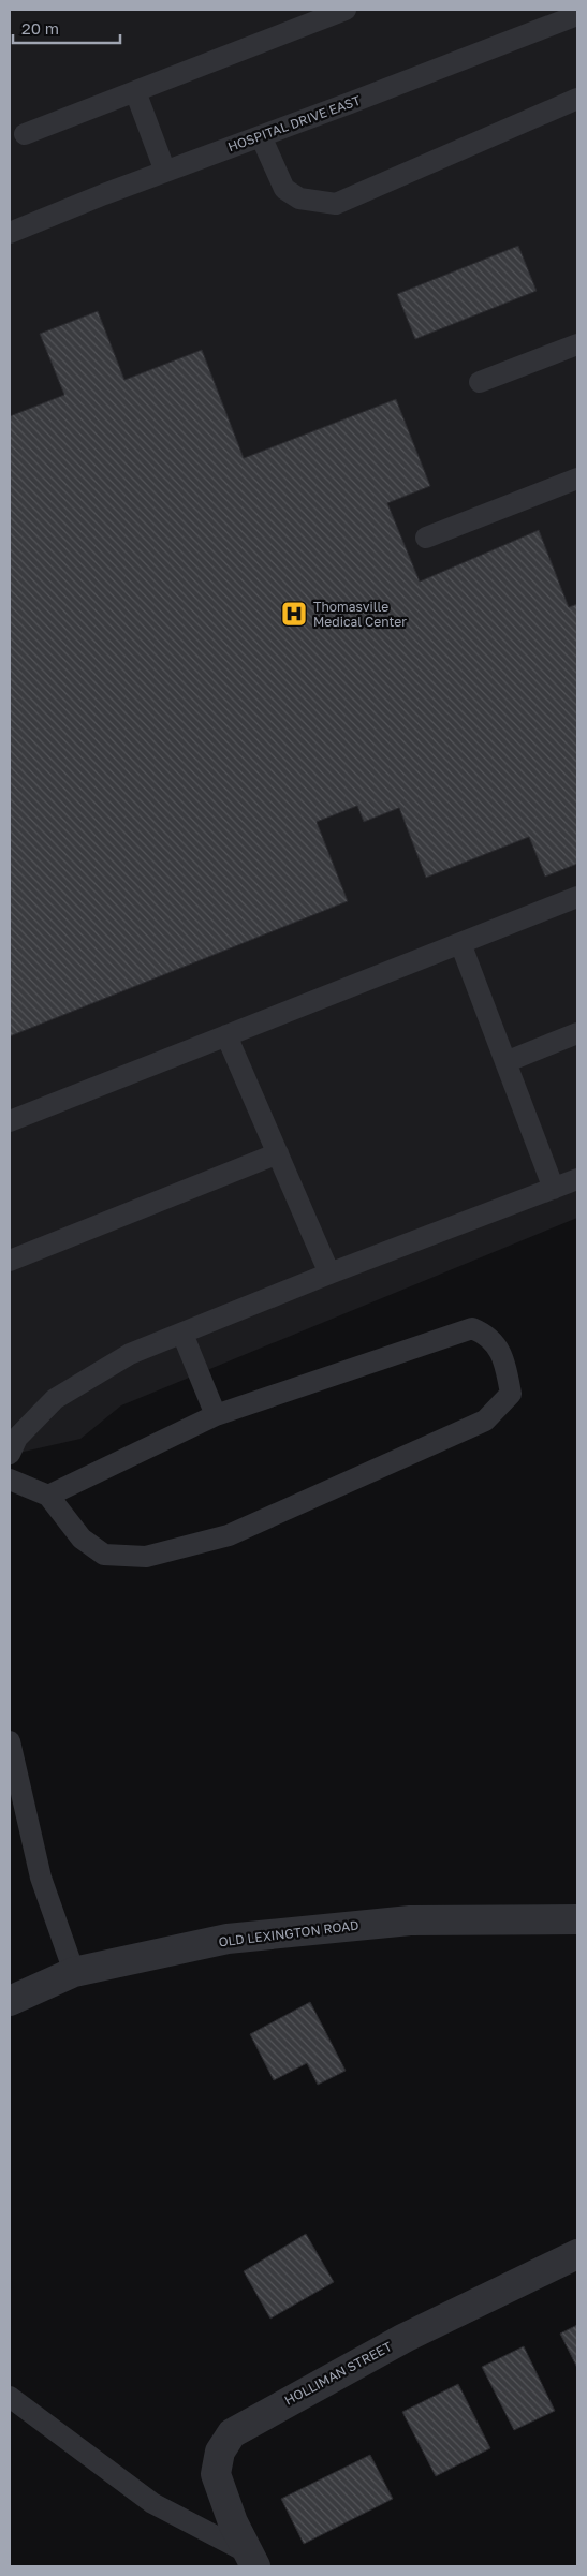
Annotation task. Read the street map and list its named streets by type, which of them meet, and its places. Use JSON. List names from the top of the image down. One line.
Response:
{"streets":{"street":["OLD LEXINGTON ROAD","HOLLIMAN STREET"],"lane":["HOSPITAL DRIVE EAST"]},"places":{"hospital":["Thomasville Medical Center"]},"scale_bar":"20 m"}
